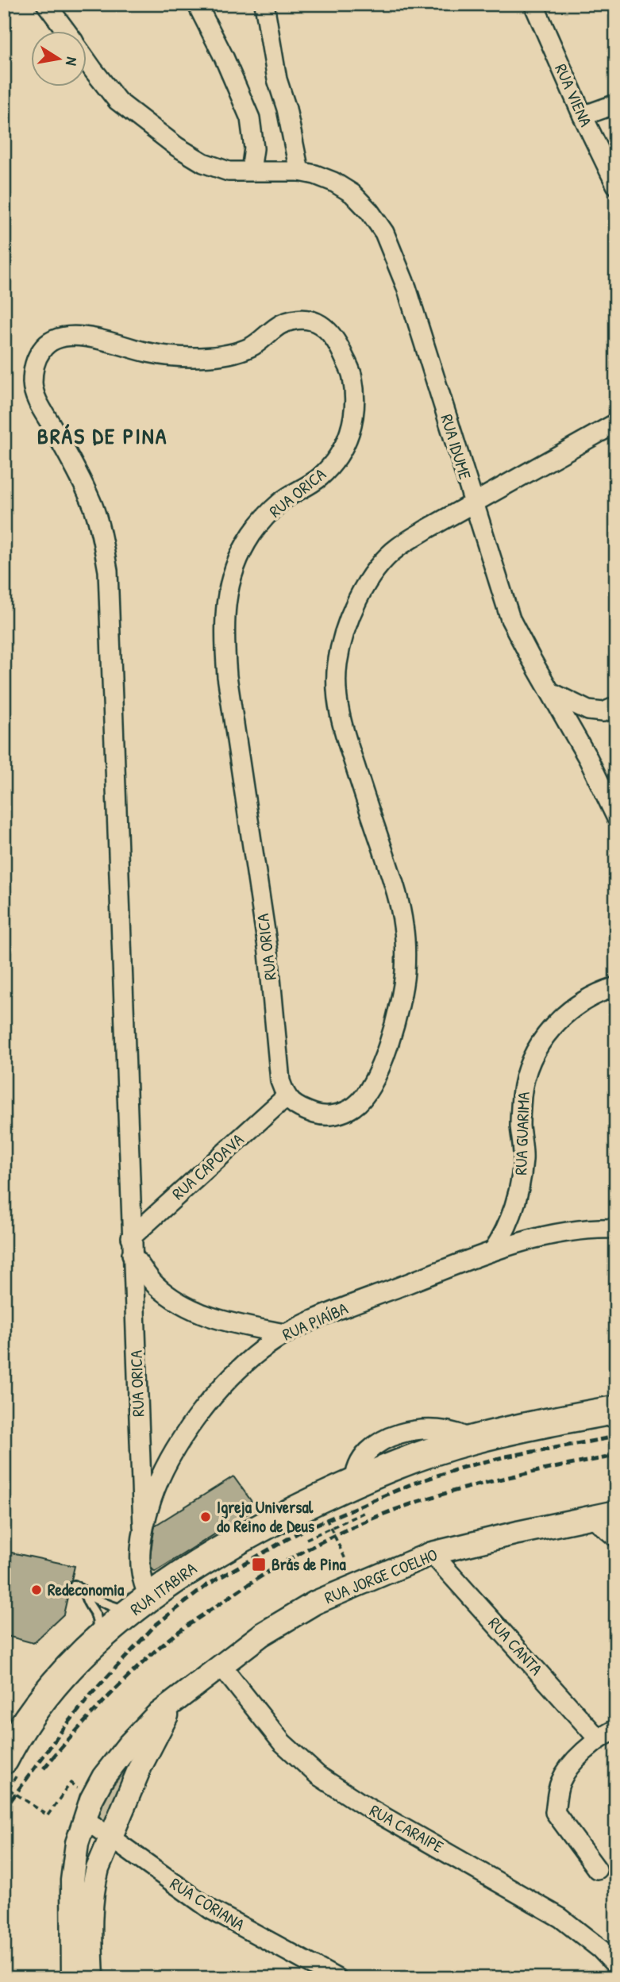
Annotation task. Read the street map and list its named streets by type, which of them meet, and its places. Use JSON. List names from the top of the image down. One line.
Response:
{"streets":{"main road":["RUA ITABIRA"],"street":["RUA VIENA","RUA IDUME","RUA ORICA","RUA GUARIMA","RUA CAPOAVA","RUA PIAÍBA","RUA JORGE COELHO","RUA CANTA","RUA CARAIPE","RUA CORIANA"]},"crossings":[["RUA ORICA","RUA CAPOAVA"],["RUA ORICA","RUA PIAÍBA"],["RUA GUARIMA","RUA PIAÍBA"],["RUA PIAÍBA","RUA ITABIRA"],["RUA JORGE COELHO","RUA CANTA"],["RUA JORGE COELHO","RUA CARAIPE"],["RUA JORGE COELHO","RUA CORIANA"]],"districts":["BRÁS DE PINA"],"places":{"other":["Igreja Universal do Reino de Deus","Redeconomia"],"transit":["Brás de Pina"]},"north":"right"}
